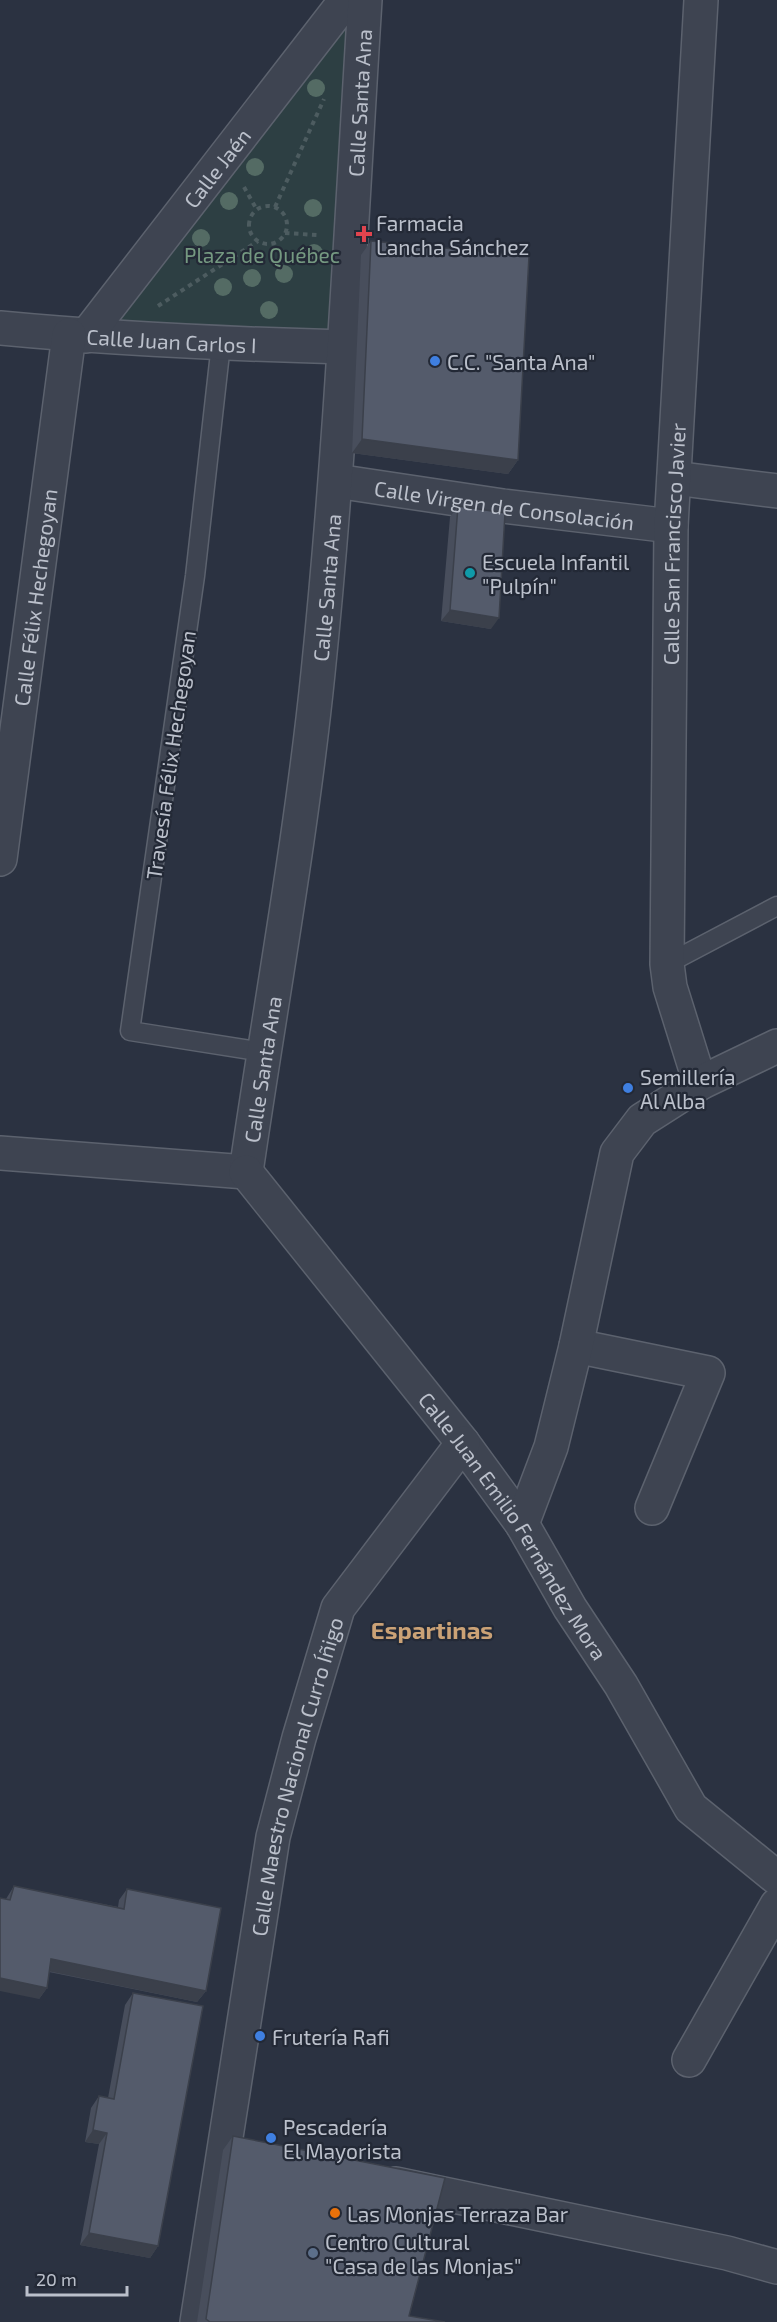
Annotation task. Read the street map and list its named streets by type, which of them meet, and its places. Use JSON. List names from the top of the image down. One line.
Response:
{"streets":{"street":["Calle Santa Ana","Calle Jaén","Calle Juan Carlos I","Calle Virgen de Consolación","Calle San Francisco Javier","Calle Félix Hechegoyan","Calle Juan Emilio Fernández Mora","Calle Maestro Nacional Curro Íñigo"],"lane":["Travesía Félix Hechegoyan"]},"crossings":[["Calle Santa Ana","Calle Juan Carlos I"],["Calle Santa Ana","Calle Virgen de Consolación"],["Calle Santa Ana","Travesía Félix Hechegoyan"],["Calle Santa Ana","Calle Juan Emilio Fernández Mora"],["Calle Jaén","Calle Juan Carlos I"],["Calle Jaén","Calle Félix Hechegoyan"],["Calle Juan Carlos I","Calle Félix Hechegoyan"],["Calle Juan Carlos I","Travesía Félix Hechegoyan"],["Calle Virgen de Consolación","Calle San Francisco Javier"],["Calle Juan Emilio Fernández Mora","Calle Maestro Nacional Curro Íñigo"]],"districts":["Espartinas"],"parks":["Plaza de Québec"],"places":{"health":["Farmacia Lancha Sánchez"],"other":["C.C. \"Santa Ana\"","Escuela Infantil \"Pulpín\"","Semillería Al Alba","Frutería Rafi","Pescadería El Mayorista","Las Monjas Terraza Bar","Centro Cultural \"Casa de las Monjas\""]},"scale_bar":"20 m"}
